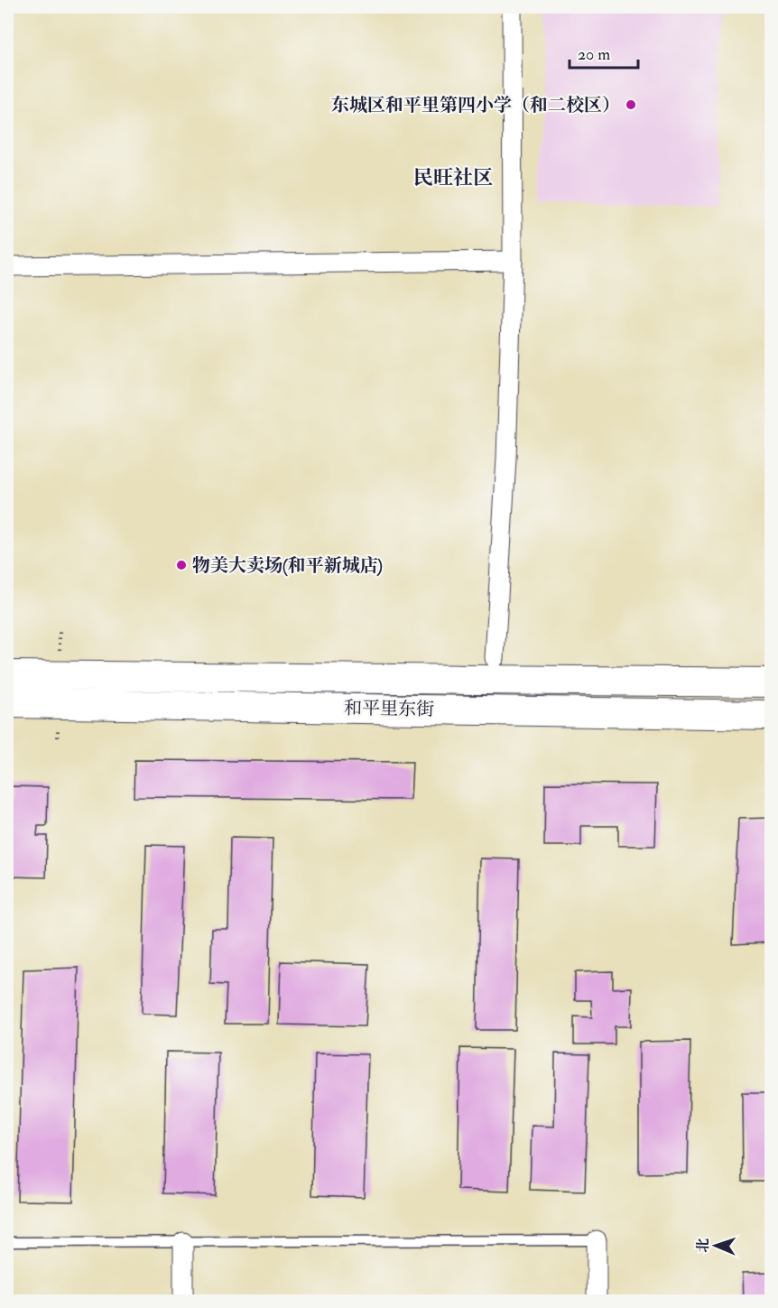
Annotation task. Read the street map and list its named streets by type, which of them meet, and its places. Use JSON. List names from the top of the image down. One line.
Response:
{"streets":{"street":["和平里东街"]},"districts":["民旺社区"],"places":["东城区和平里第四小学（和二校区）","物美大卖场(和平新城店)"],"scale_bar":"20 m","north":"left"}
